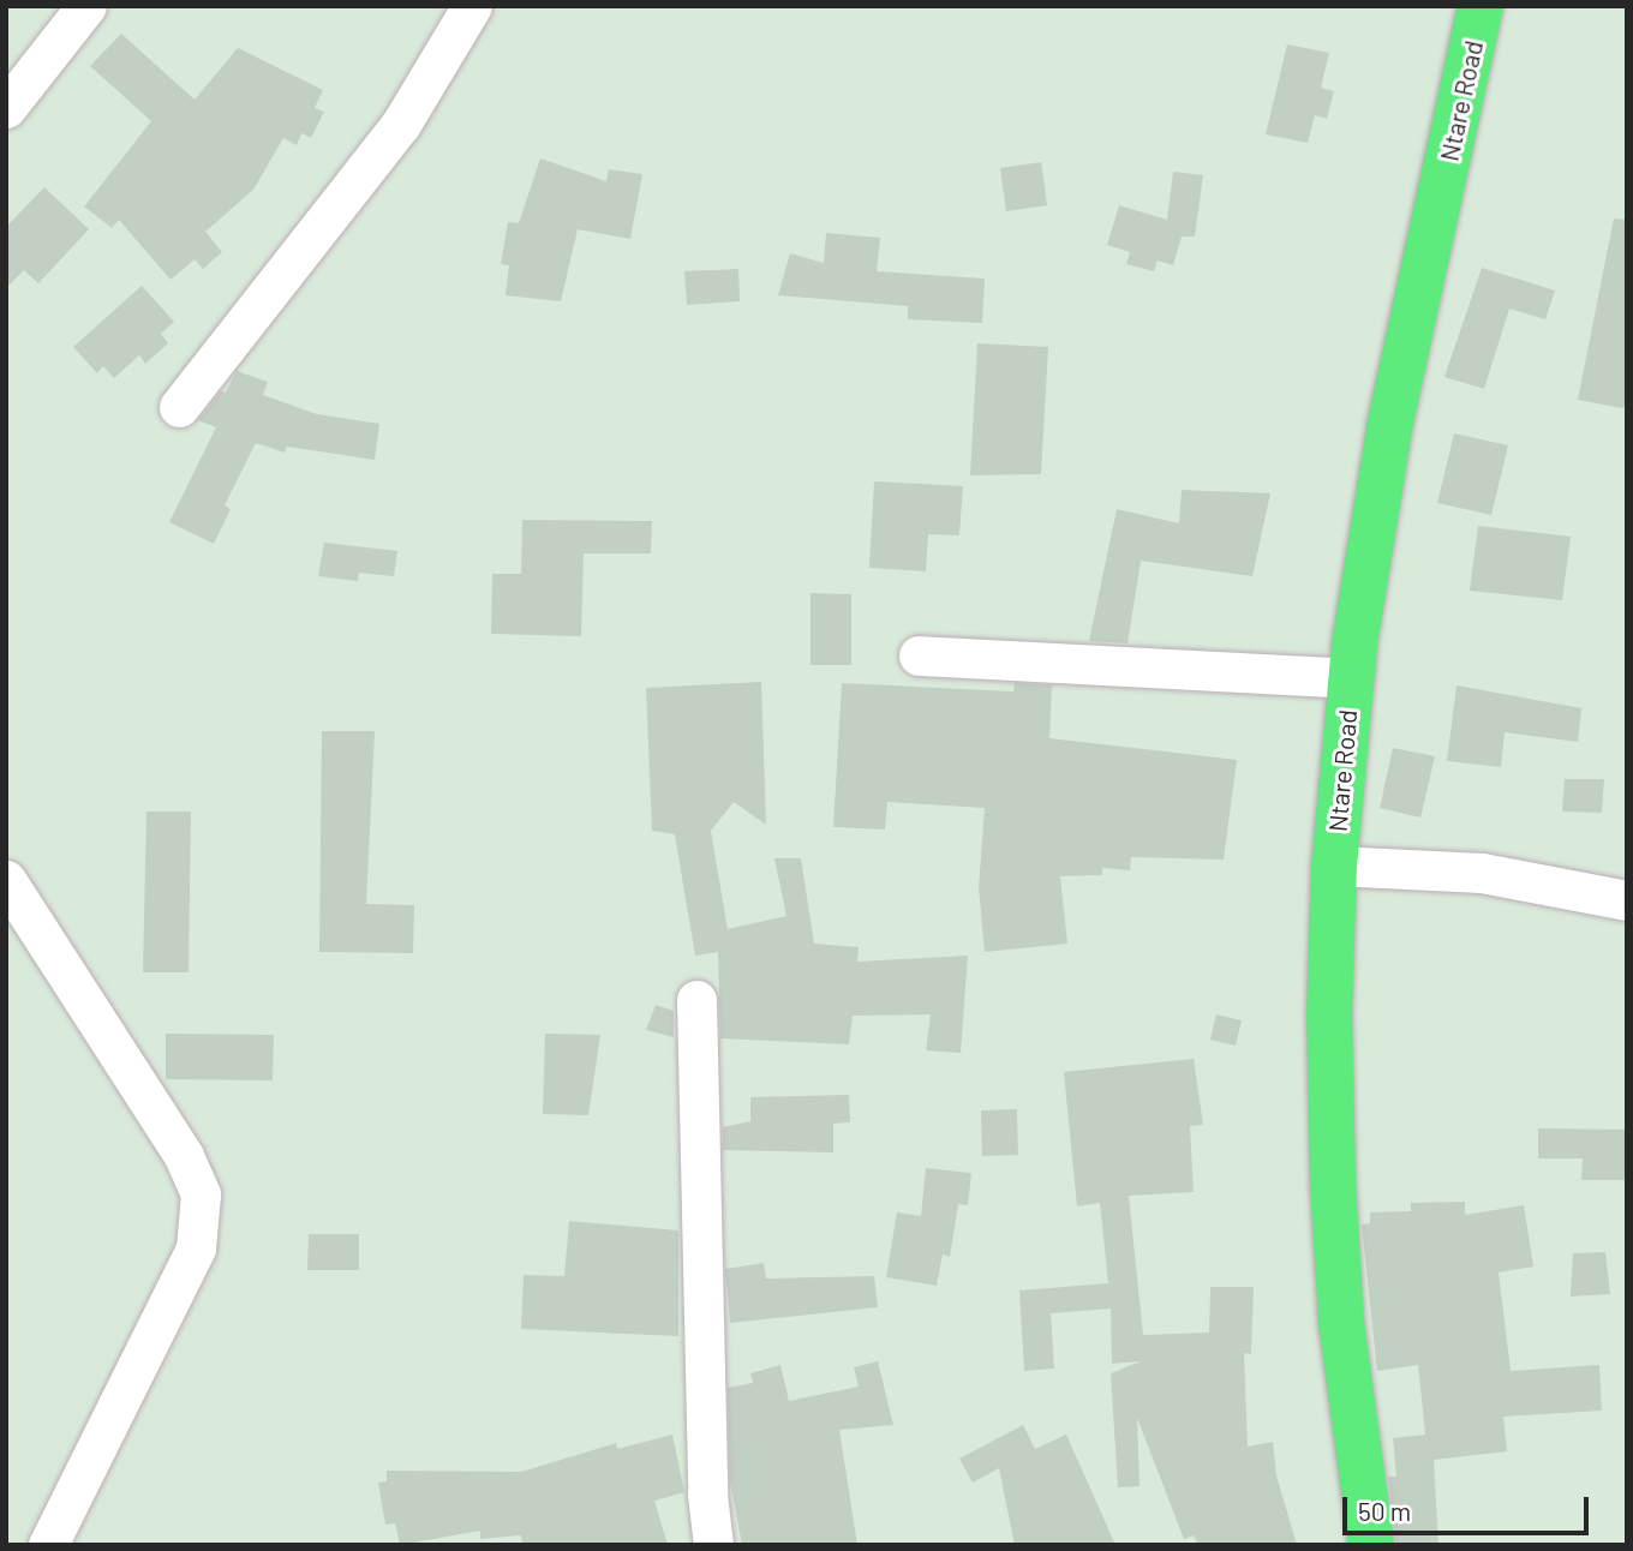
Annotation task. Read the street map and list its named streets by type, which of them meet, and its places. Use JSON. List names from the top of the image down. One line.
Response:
{"streets":{"main road":["Ntare Road"]},"scale_bar":"50 m"}
